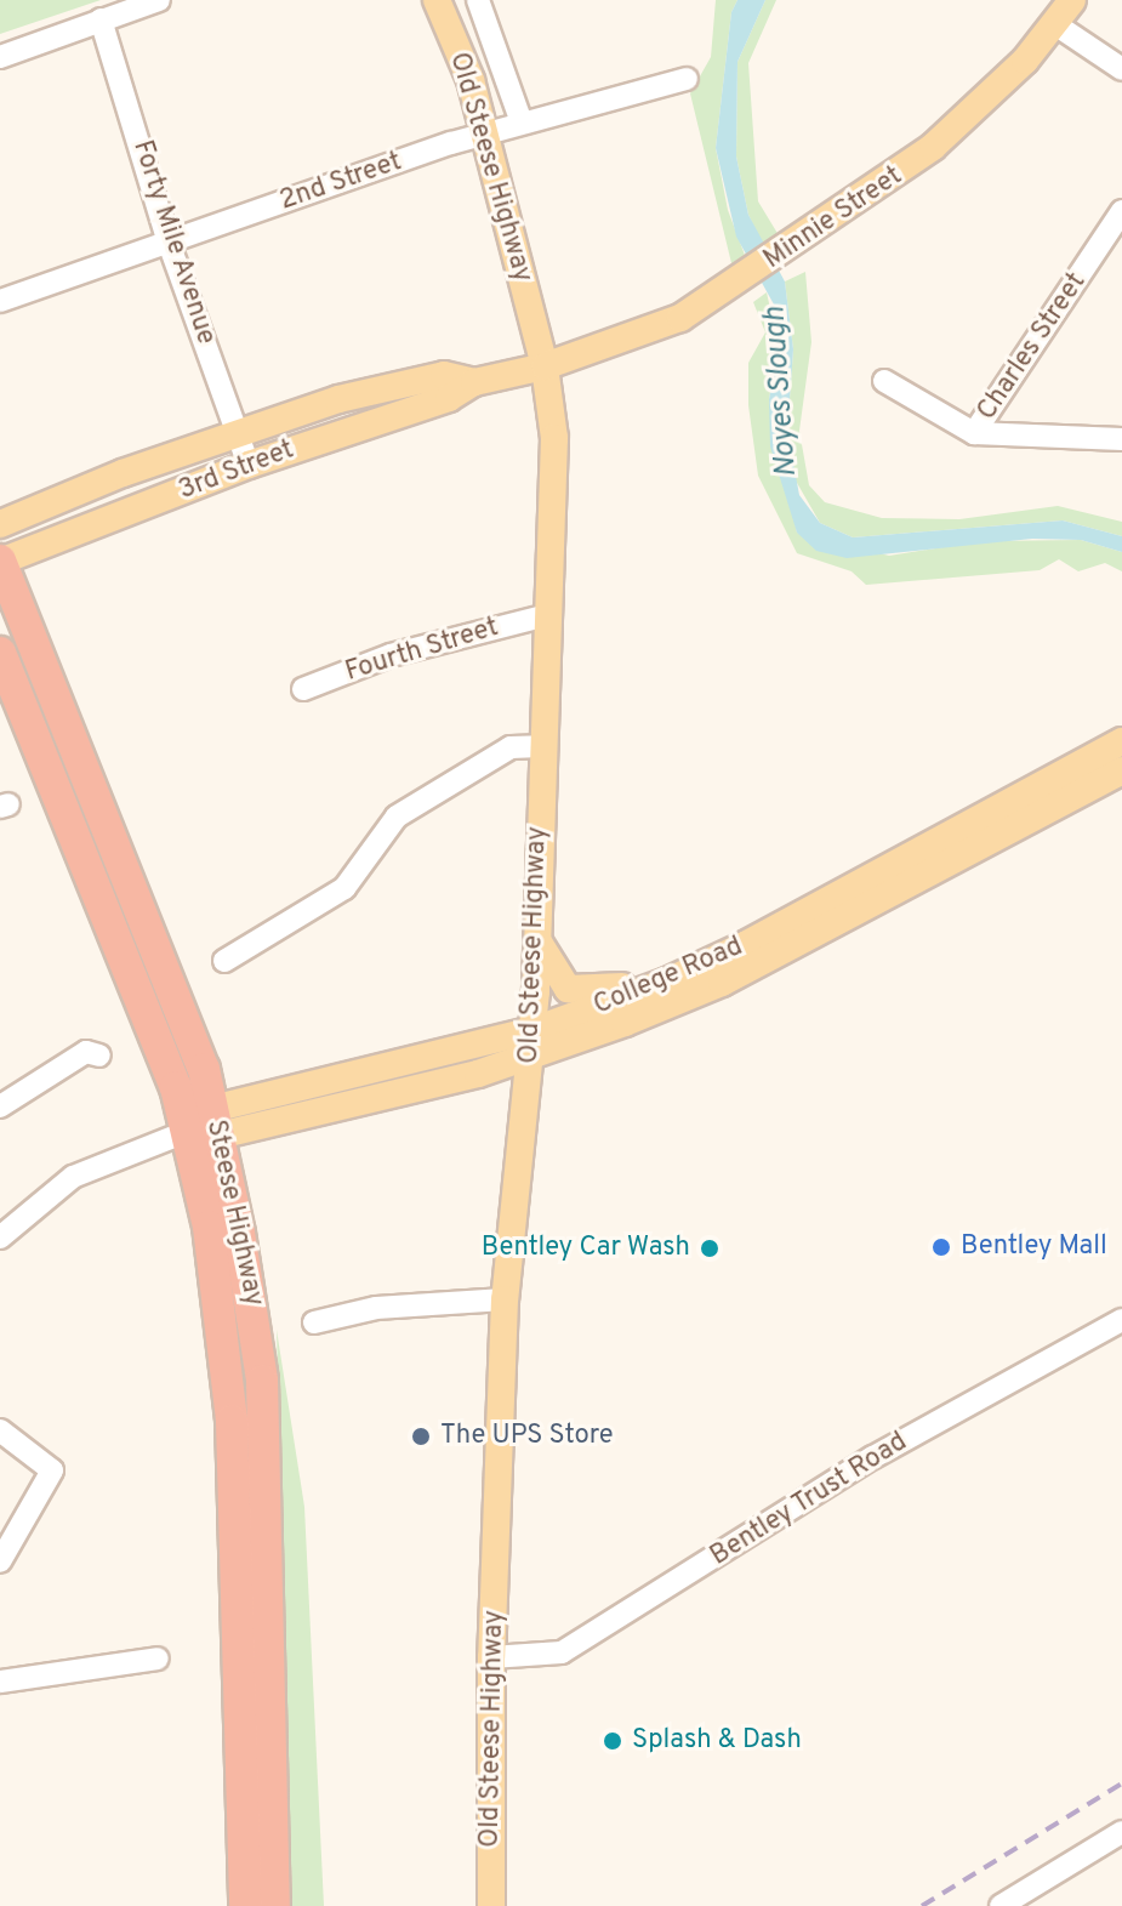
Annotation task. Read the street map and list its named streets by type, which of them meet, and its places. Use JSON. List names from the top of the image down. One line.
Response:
{"streets":{"highway":["Steese Highway"],"main road":["Old Steese Highway","Minnie Street","3rd Street","College Road"],"street":["2nd Street","Forty Mile Avenue","Charles Street","Fourth Street","Bentley Trust Road"]},"crossings":[["Old Steese Highway","2nd Street"],["Old Steese Highway","Minnie Street"],["Old Steese Highway","3rd Street"],["Old Steese Highway","Fourth Street"],["Old Steese Highway","College Road"],["Old Steese Highway","Bentley Trust Road"],["2nd Street","Forty Mile Avenue"],["Minnie Street","3rd Street"],["Forty Mile Avenue","3rd Street"],["3rd Street","Steese Highway"],["College Road","Steese Highway"]],"water":["Noyes Slough"],"places":["Bentley Mall","Bentley Car Wash","The UPS Store","Splash & Dash"]}
